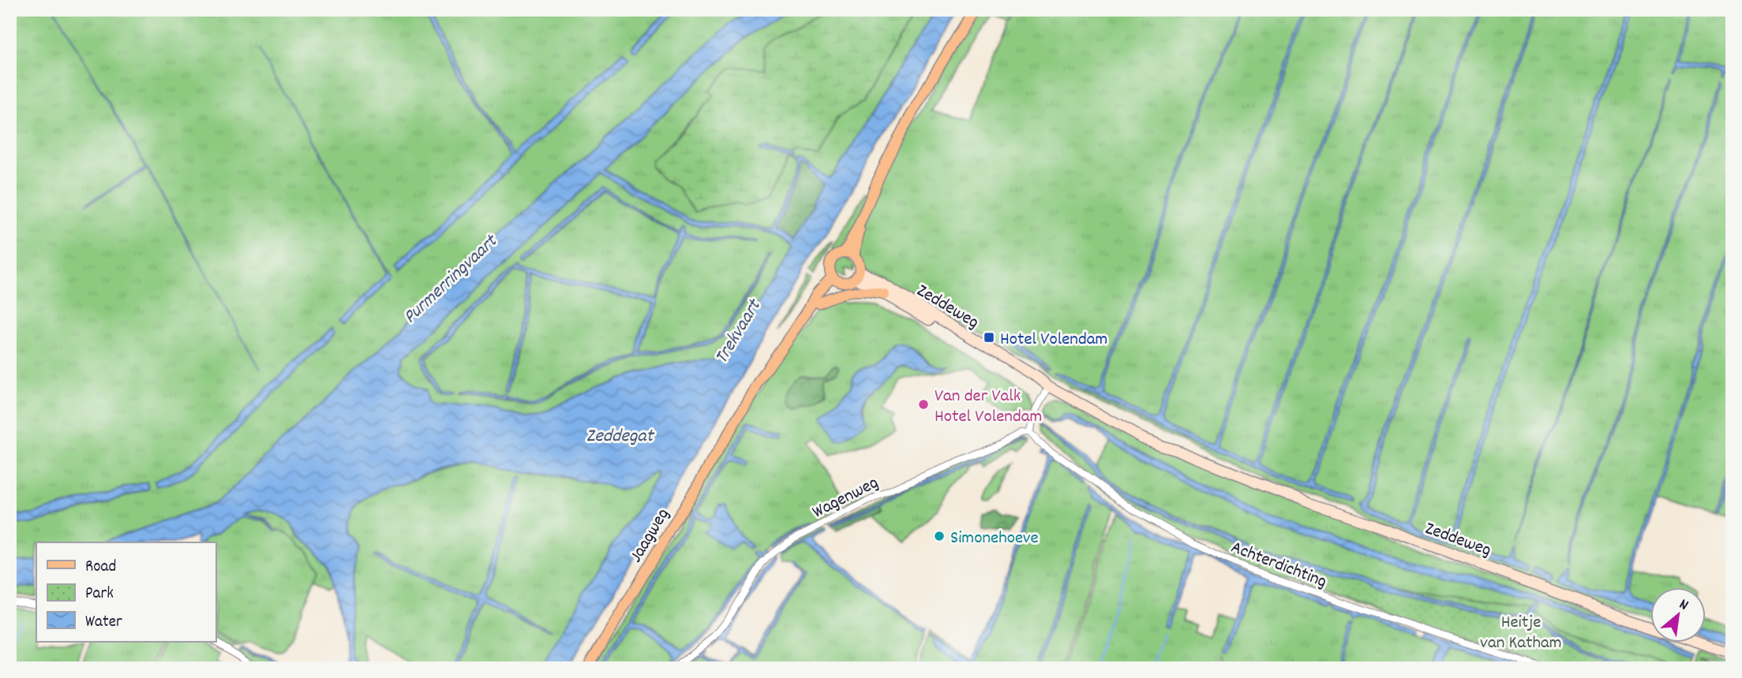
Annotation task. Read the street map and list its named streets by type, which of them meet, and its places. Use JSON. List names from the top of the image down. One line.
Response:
{"streets":{"main road":["Zeddeweg","Jaagweg"],"street":["Wagenweg","Achterdichting"]},"crossings":[["Wagenweg","Achterdichting"]],"water":["Purmerringvaart","Trekvaart","Zeddegat"],"parks":["Heitje van Katham"],"places":{"transit":["Hotel Volendam"],"other":["Van der Valk Hotel Volendam","Simonehoeve"]},"legend":["Road","Park","Water"],"north":"top right"}
